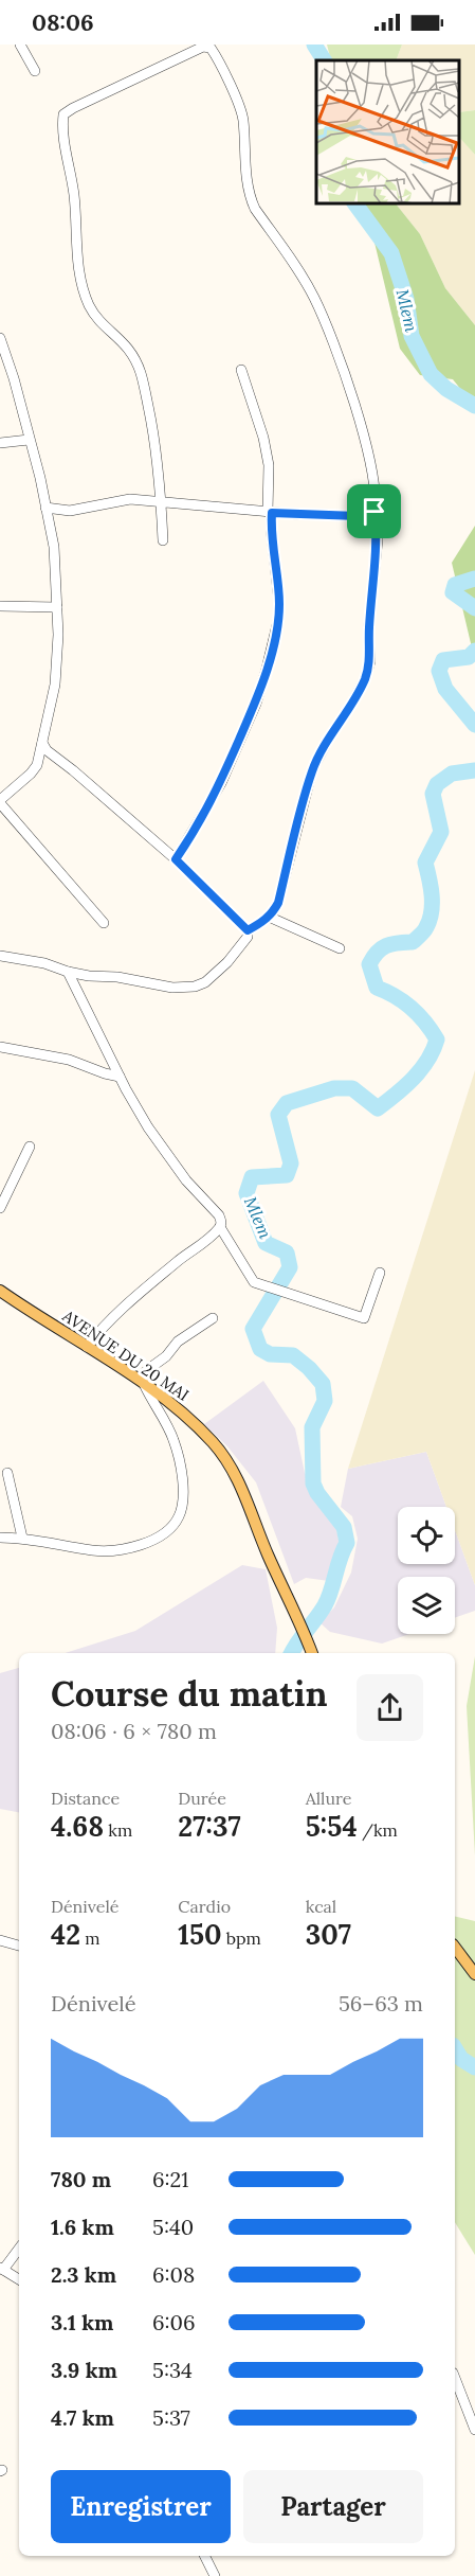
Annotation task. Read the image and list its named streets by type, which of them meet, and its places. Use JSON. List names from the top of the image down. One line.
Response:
{"streets":{"main road":["AVENUE DU 20 MAI"]},"water":["Mlem"],"page":{"status":"08:06","heading":["Course du matin","08:06 · 6 × 780 m"],"stats":[["Distance","4.68 km"],["Durée","27:37"],["Allure","5:54 /km"],["Dénivelé","42 m"],["Cardio","150 bpm"],["kcal","307"]],"chart":["Dénivelé","56–63 m"],"list":[{"name":"780 m","note":"6:21"},{"name":"1.6 km","note":"5:40"},{"name":"2.3 km","note":"6:08"},{"name":"3.1 km","note":"6:06"},{"name":"3.9 km","note":"5:34"},{"name":"4.7 km","note":"5:37"}],"buttons":["Enregistrer","Partager"]}}
